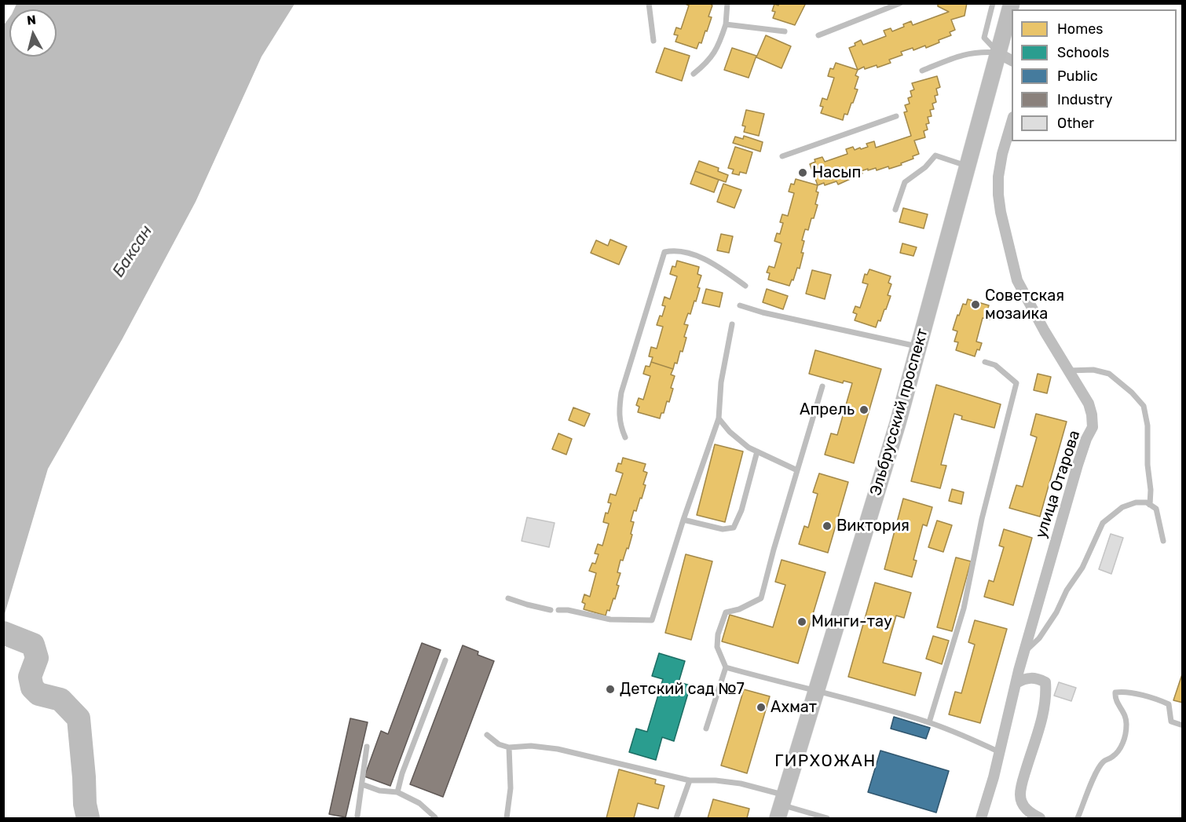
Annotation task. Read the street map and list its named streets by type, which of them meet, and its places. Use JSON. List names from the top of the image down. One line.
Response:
{"streets":{"main road":["Эльбрусский проспект"],"street":["улица Отарова"]},"districts":["ГИРХОЖАН"],"water":["Баксан"],"places":["Насып","Советская мозаика","Апрель","Виктория","Минги-тау","Детский сад №7","Ахмат"],"legend":["Homes","Schools","Public","Industry","Other"],"north":"top"}
